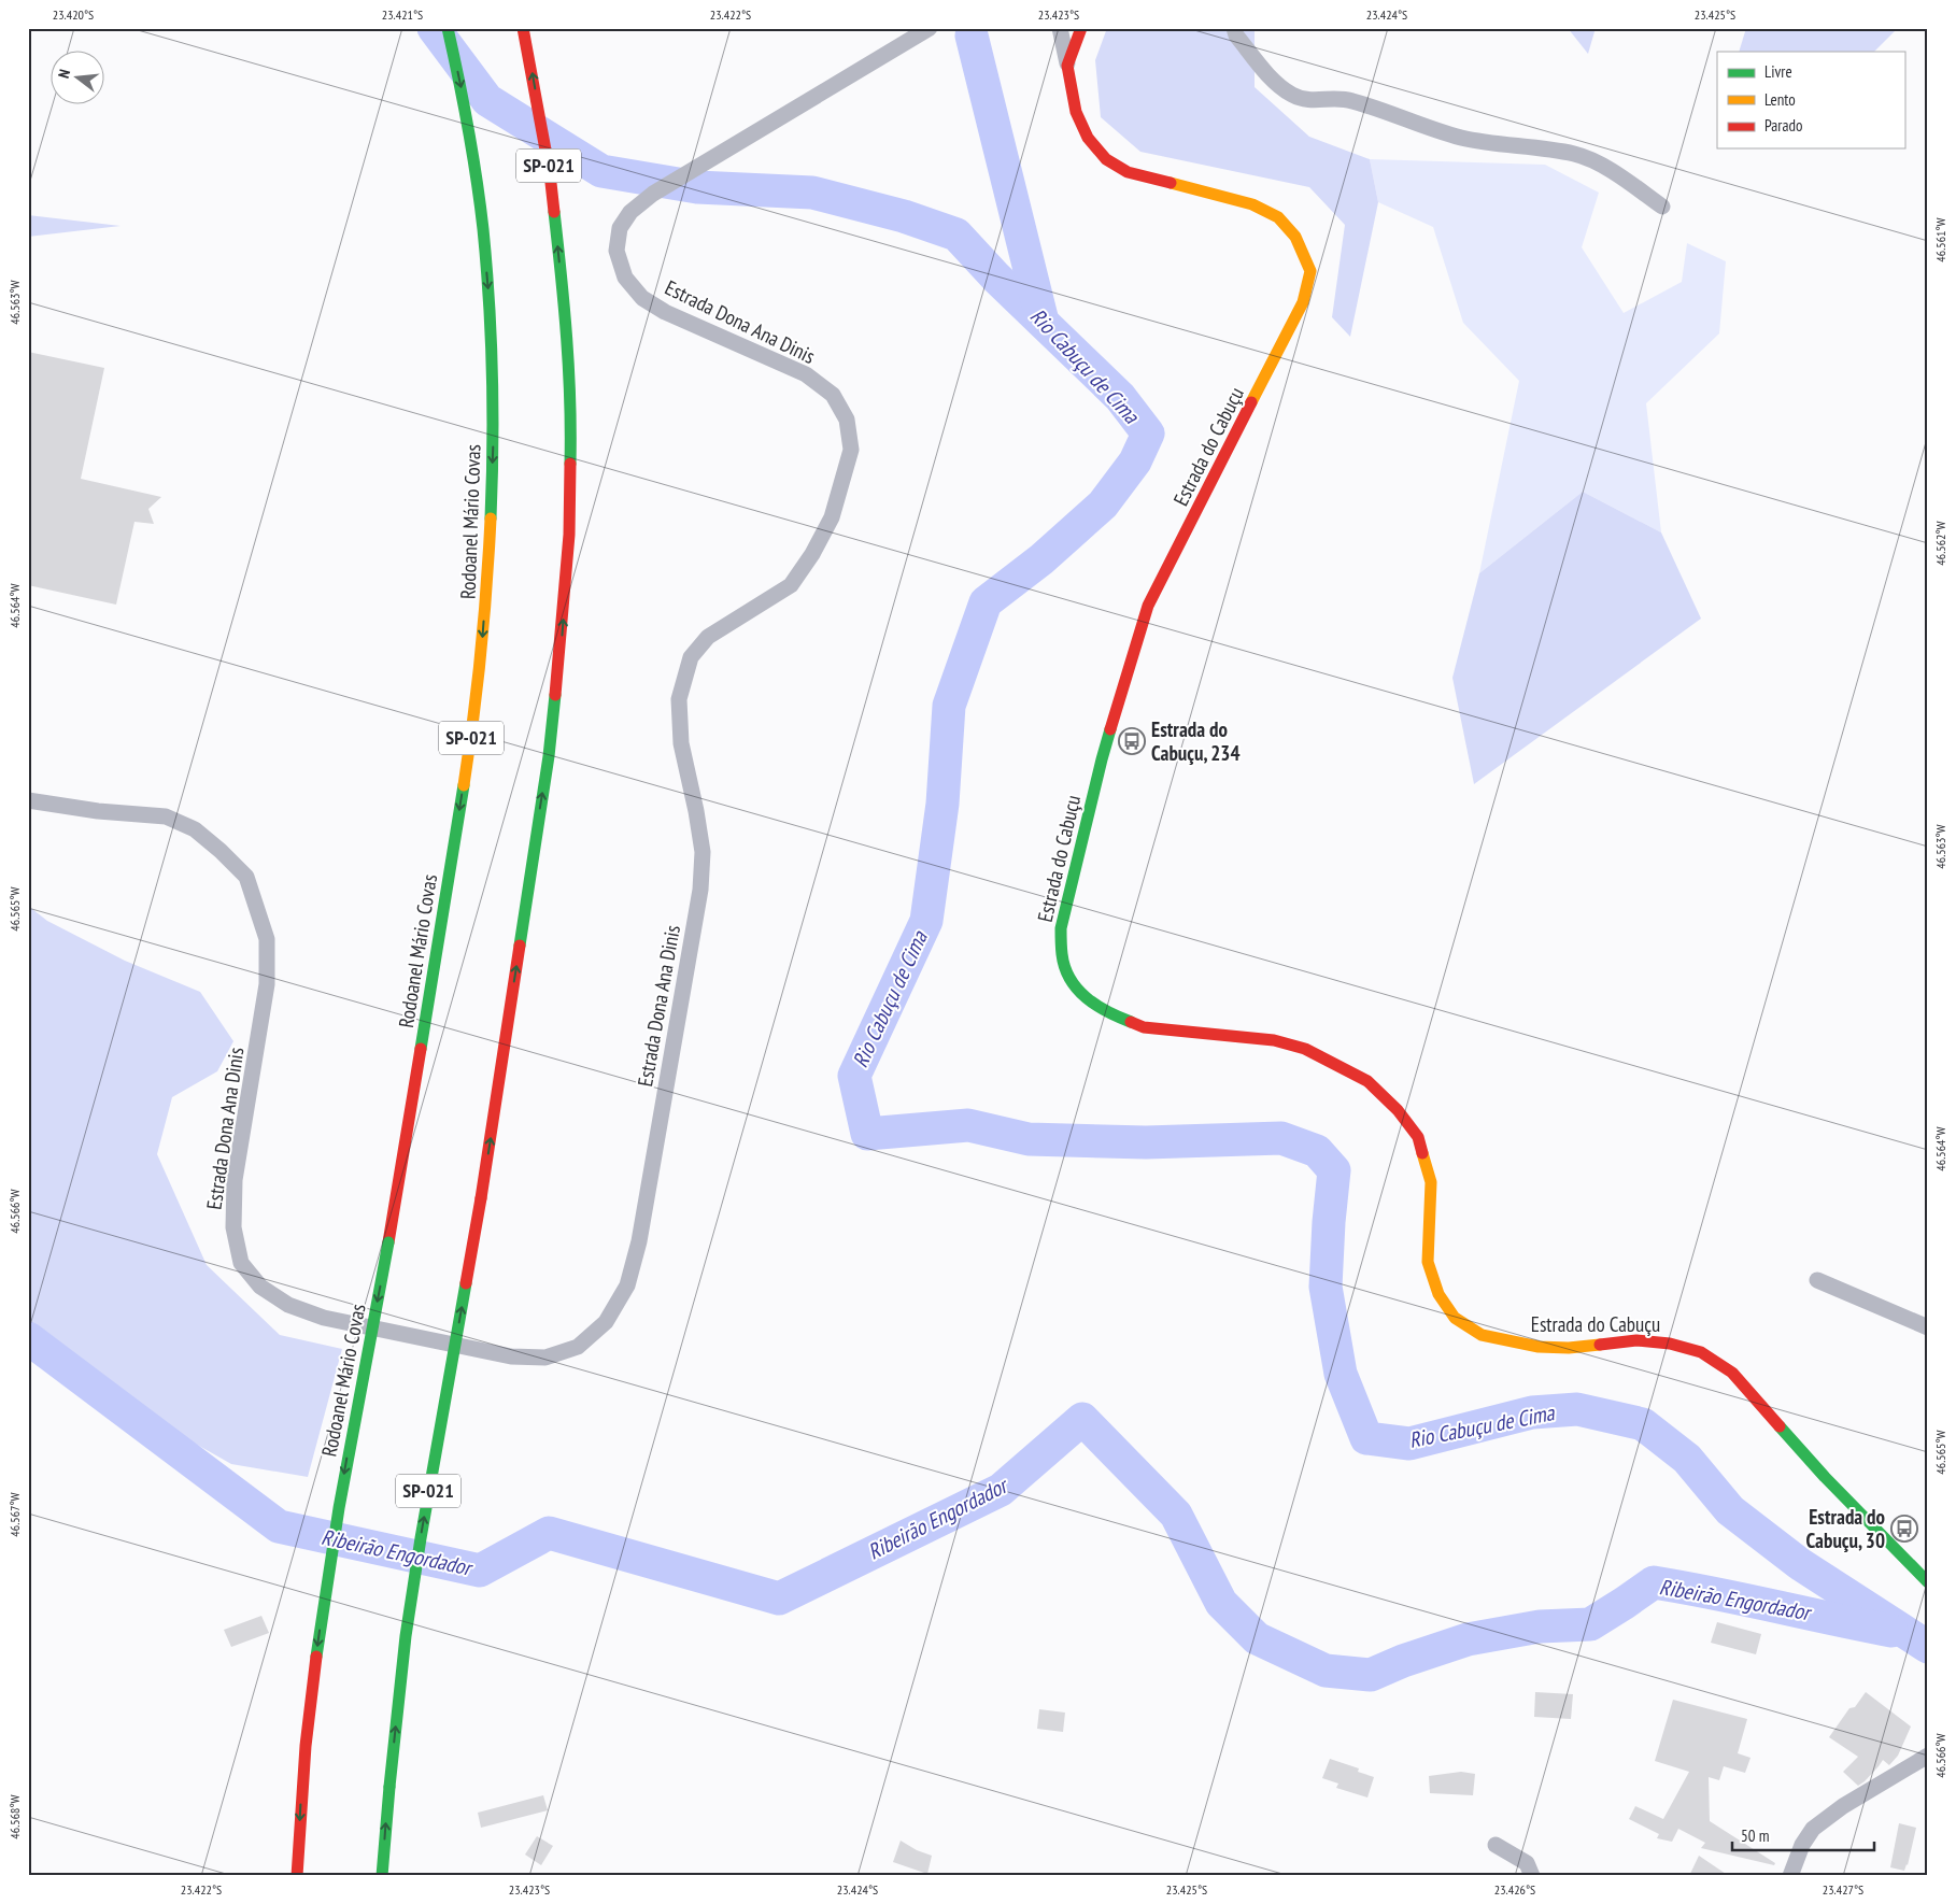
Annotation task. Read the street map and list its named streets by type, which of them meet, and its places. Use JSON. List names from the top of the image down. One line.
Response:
{"streets":{"main road":["SP-021","Estrada do Cabuçu","Rodoanel Mário Covas"],"street":["Estrada Dona Ana Dinis"]},"water":["Rio Cabuçu de Cima","Ribeirão Engordador"],"places":{"bus stop":["Estrada do Cabuçu, 234","Estrada do Cabuçu, 30"]},"legend":["Livre","Lento","Parado"],"scale_bar":"50 m","north":"left","coordinates":["23.420°S","23.421°S","23.422°S","23.423°S","23.424°S","23.425°S","46.561°W","46.563°W","46.562°W","46.564°W","46.565°W","46.566°W","46.567°W","46.568°W","23.426°S","23.427°S"]}
